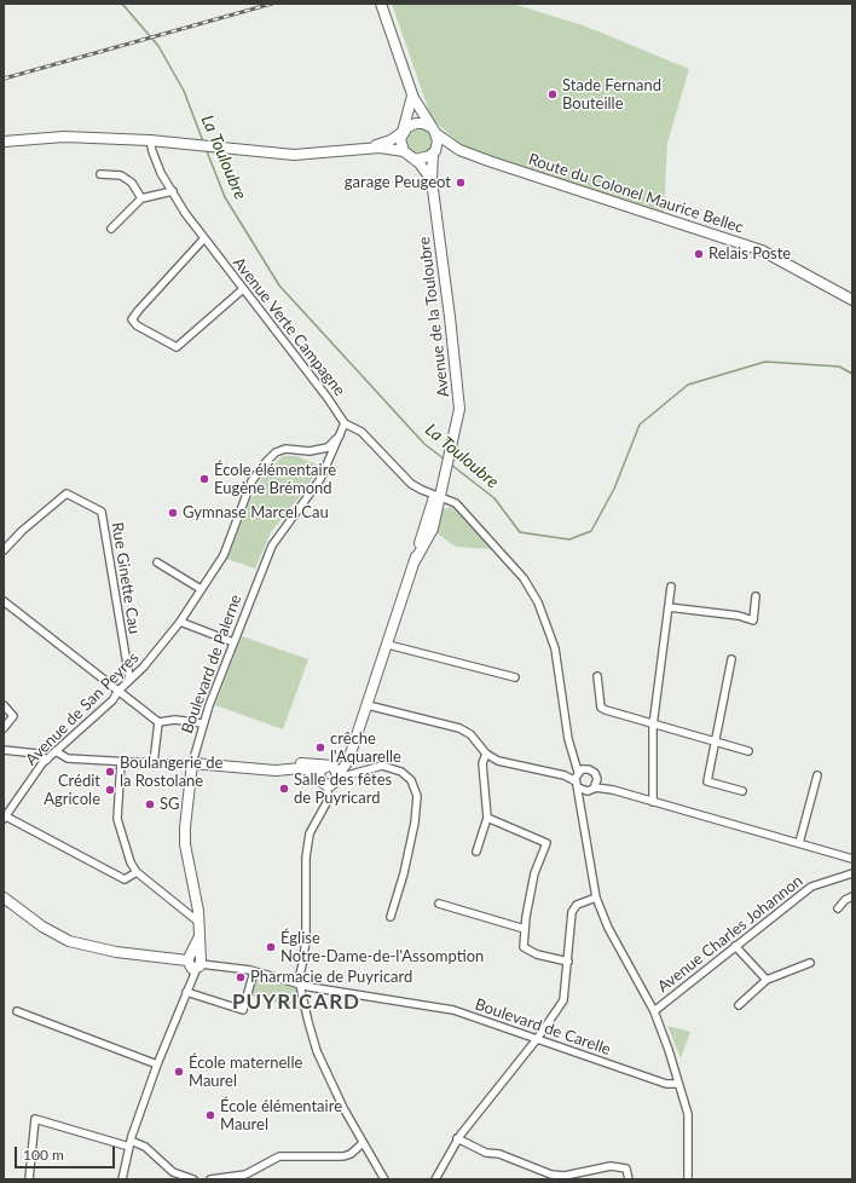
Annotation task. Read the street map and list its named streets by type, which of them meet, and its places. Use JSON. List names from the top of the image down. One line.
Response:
{"streets":{"street":["Route du Colonel Maurice Bellec","Avenue de la Touloubre","Avenue Verte Campagne","Rue Ginette Cau","Boulevard de Palerne","Avenue de San Peyres","Avenue Charles Johannon","Boulevard de Carelle"]},"crossings":[["Route du Colonel Maurice Bellec","Avenue de la Touloubre"],["Avenue de la Touloubre","Avenue Verte Campagne"],["Avenue Verte Campagne","Boulevard de Palerne"],["Rue Ginette Cau","Avenue de San Peyres"],["Boulevard de Palerne","Avenue de San Peyres"],["Boulevard de Palerne","Boulevard de Carelle"]],"districts":["PUYRICARD"],"water":["La Touloubre"],"places":["Stade Fernand Bouteille","garage Peugeot","Relais Poste","École élémentaire Eugène Brémond","Gymnase Marcel Cau","crêche l'Aquarelle","Boulangerie de la Rostolane","Salle des fêtes de Puyricard","Crédit Agricole","SG","Église Notre-Dame-de-l'Assomption","Pharmacie de Puyricard","École maternelle Maurel","École élémentaire Maurel"],"scale_bar":"100 m"}
